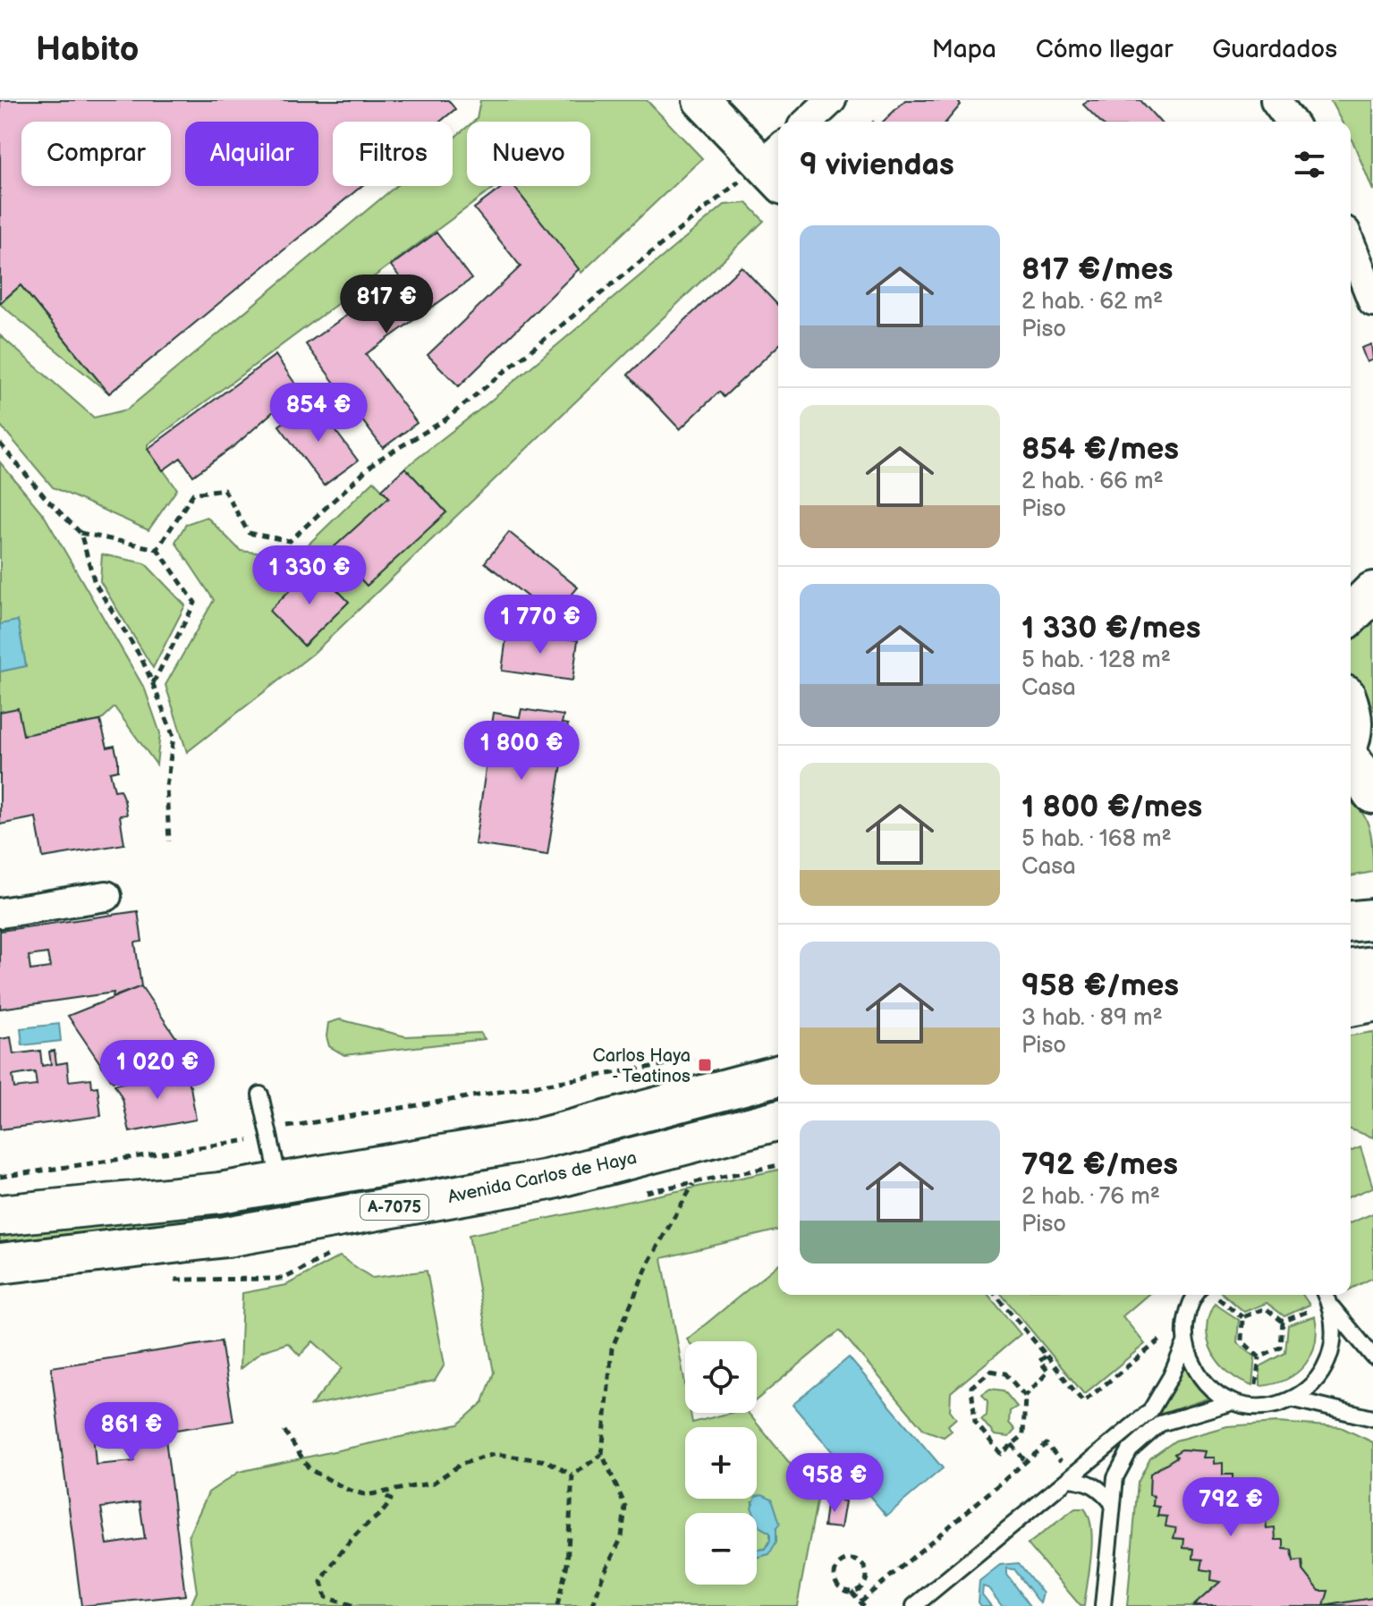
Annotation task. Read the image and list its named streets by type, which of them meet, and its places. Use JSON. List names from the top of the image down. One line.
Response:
{"streets":{"main road":["Avenida Carlos de Haya","A-7075"]},"places":{"transit":["Carlos Haya - Teatinos"]},"page":{"header":"Habito","nav":["Mapa","Cómo llegar","Guardados"],"chip":["Comprar","Alquilar","Filtros","Nuevo"],"heading":"9 viviendas","list":[{"name":"817 €/mes","note":"2 hab. · 62 m² · Piso"},{"name":"854 €/mes","note":"2 hab. · 66 m² · Piso"},{"name":"1 330 €/mes","note":"5 hab. · 128 m² · Casa"},{"name":"1 800 €/mes","note":"5 hab. · 168 m² · Casa"},{"name":"958 €/mes","note":"3 hab. · 89 m² · Piso"},{"name":"792 €/mes","note":"2 hab. · 76 m² · Piso"}],"price":["817 €","854 €","1 330 €","1 770 €","1 800 €","1 020 €","861 €","958 €","792 €"],"map_buttons":["+","−"]}}
